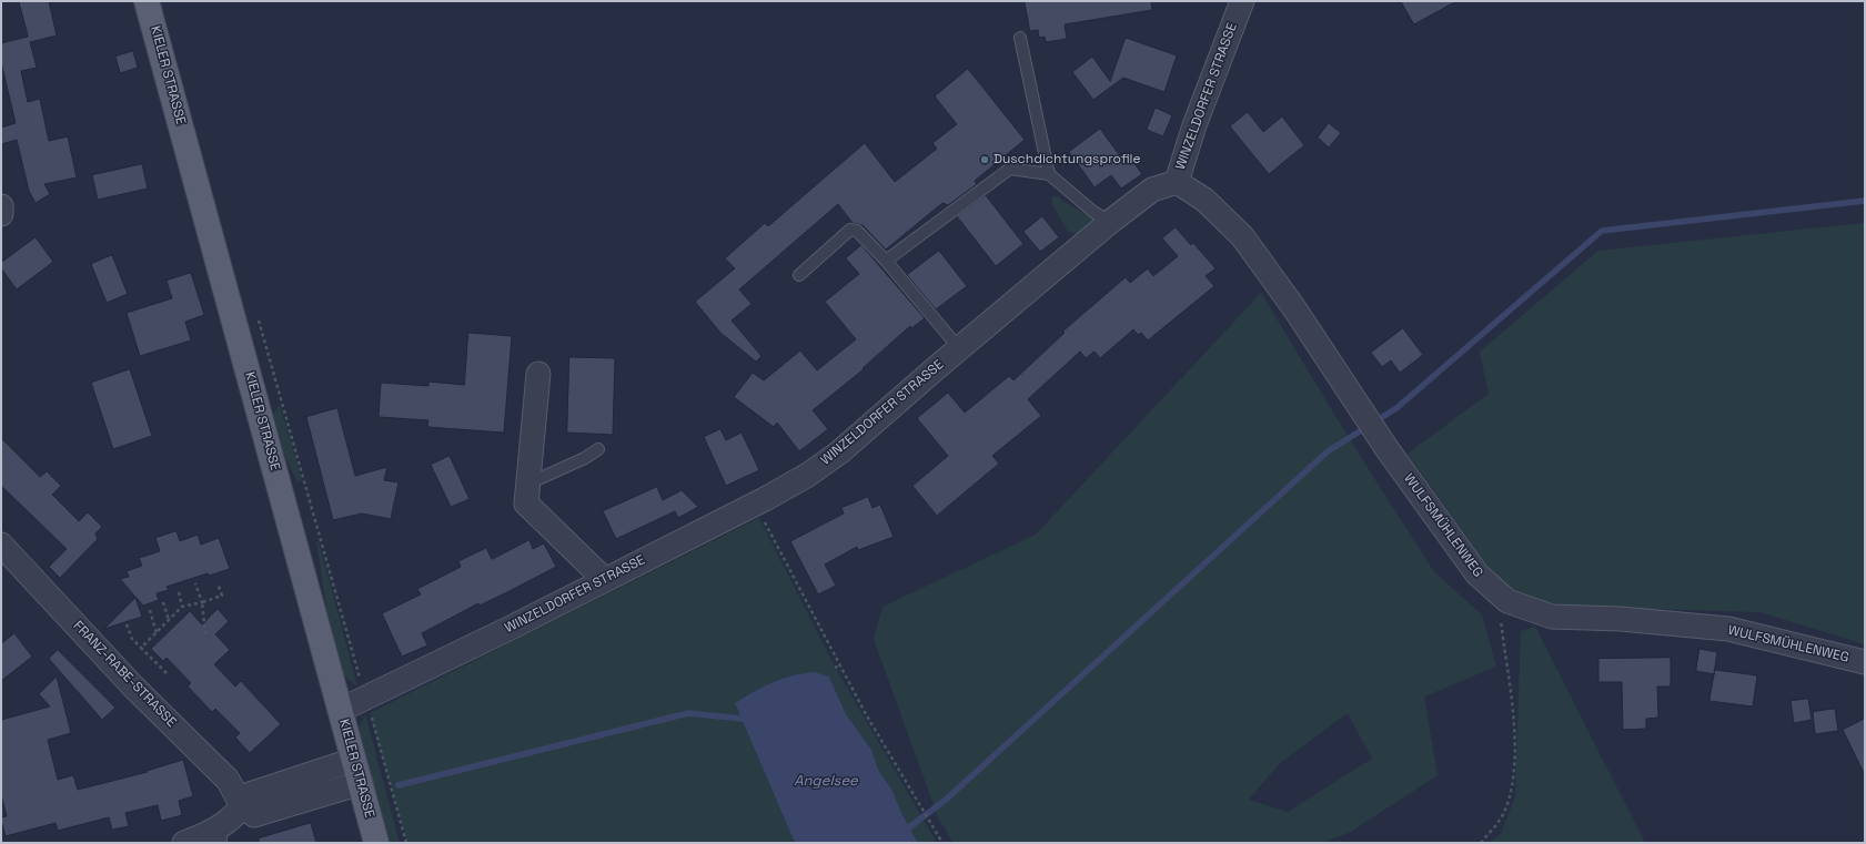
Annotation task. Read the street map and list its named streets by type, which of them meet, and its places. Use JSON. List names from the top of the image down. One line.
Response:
{"streets":{"main road":["KIELER STRASSE"],"street":["WINZELDORFER STRASSE","WULFSMÜHLENWEG","FRANZ-RABE-STRASSE"]},"crossings":[["KIELER STRASSE","WINZELDORFER STRASSE"],["WINZELDORFER STRASSE","WULFSMÜHLENWEG"]],"water":["Angelsee"],"places":["Duschdichtungsprofile"]}
